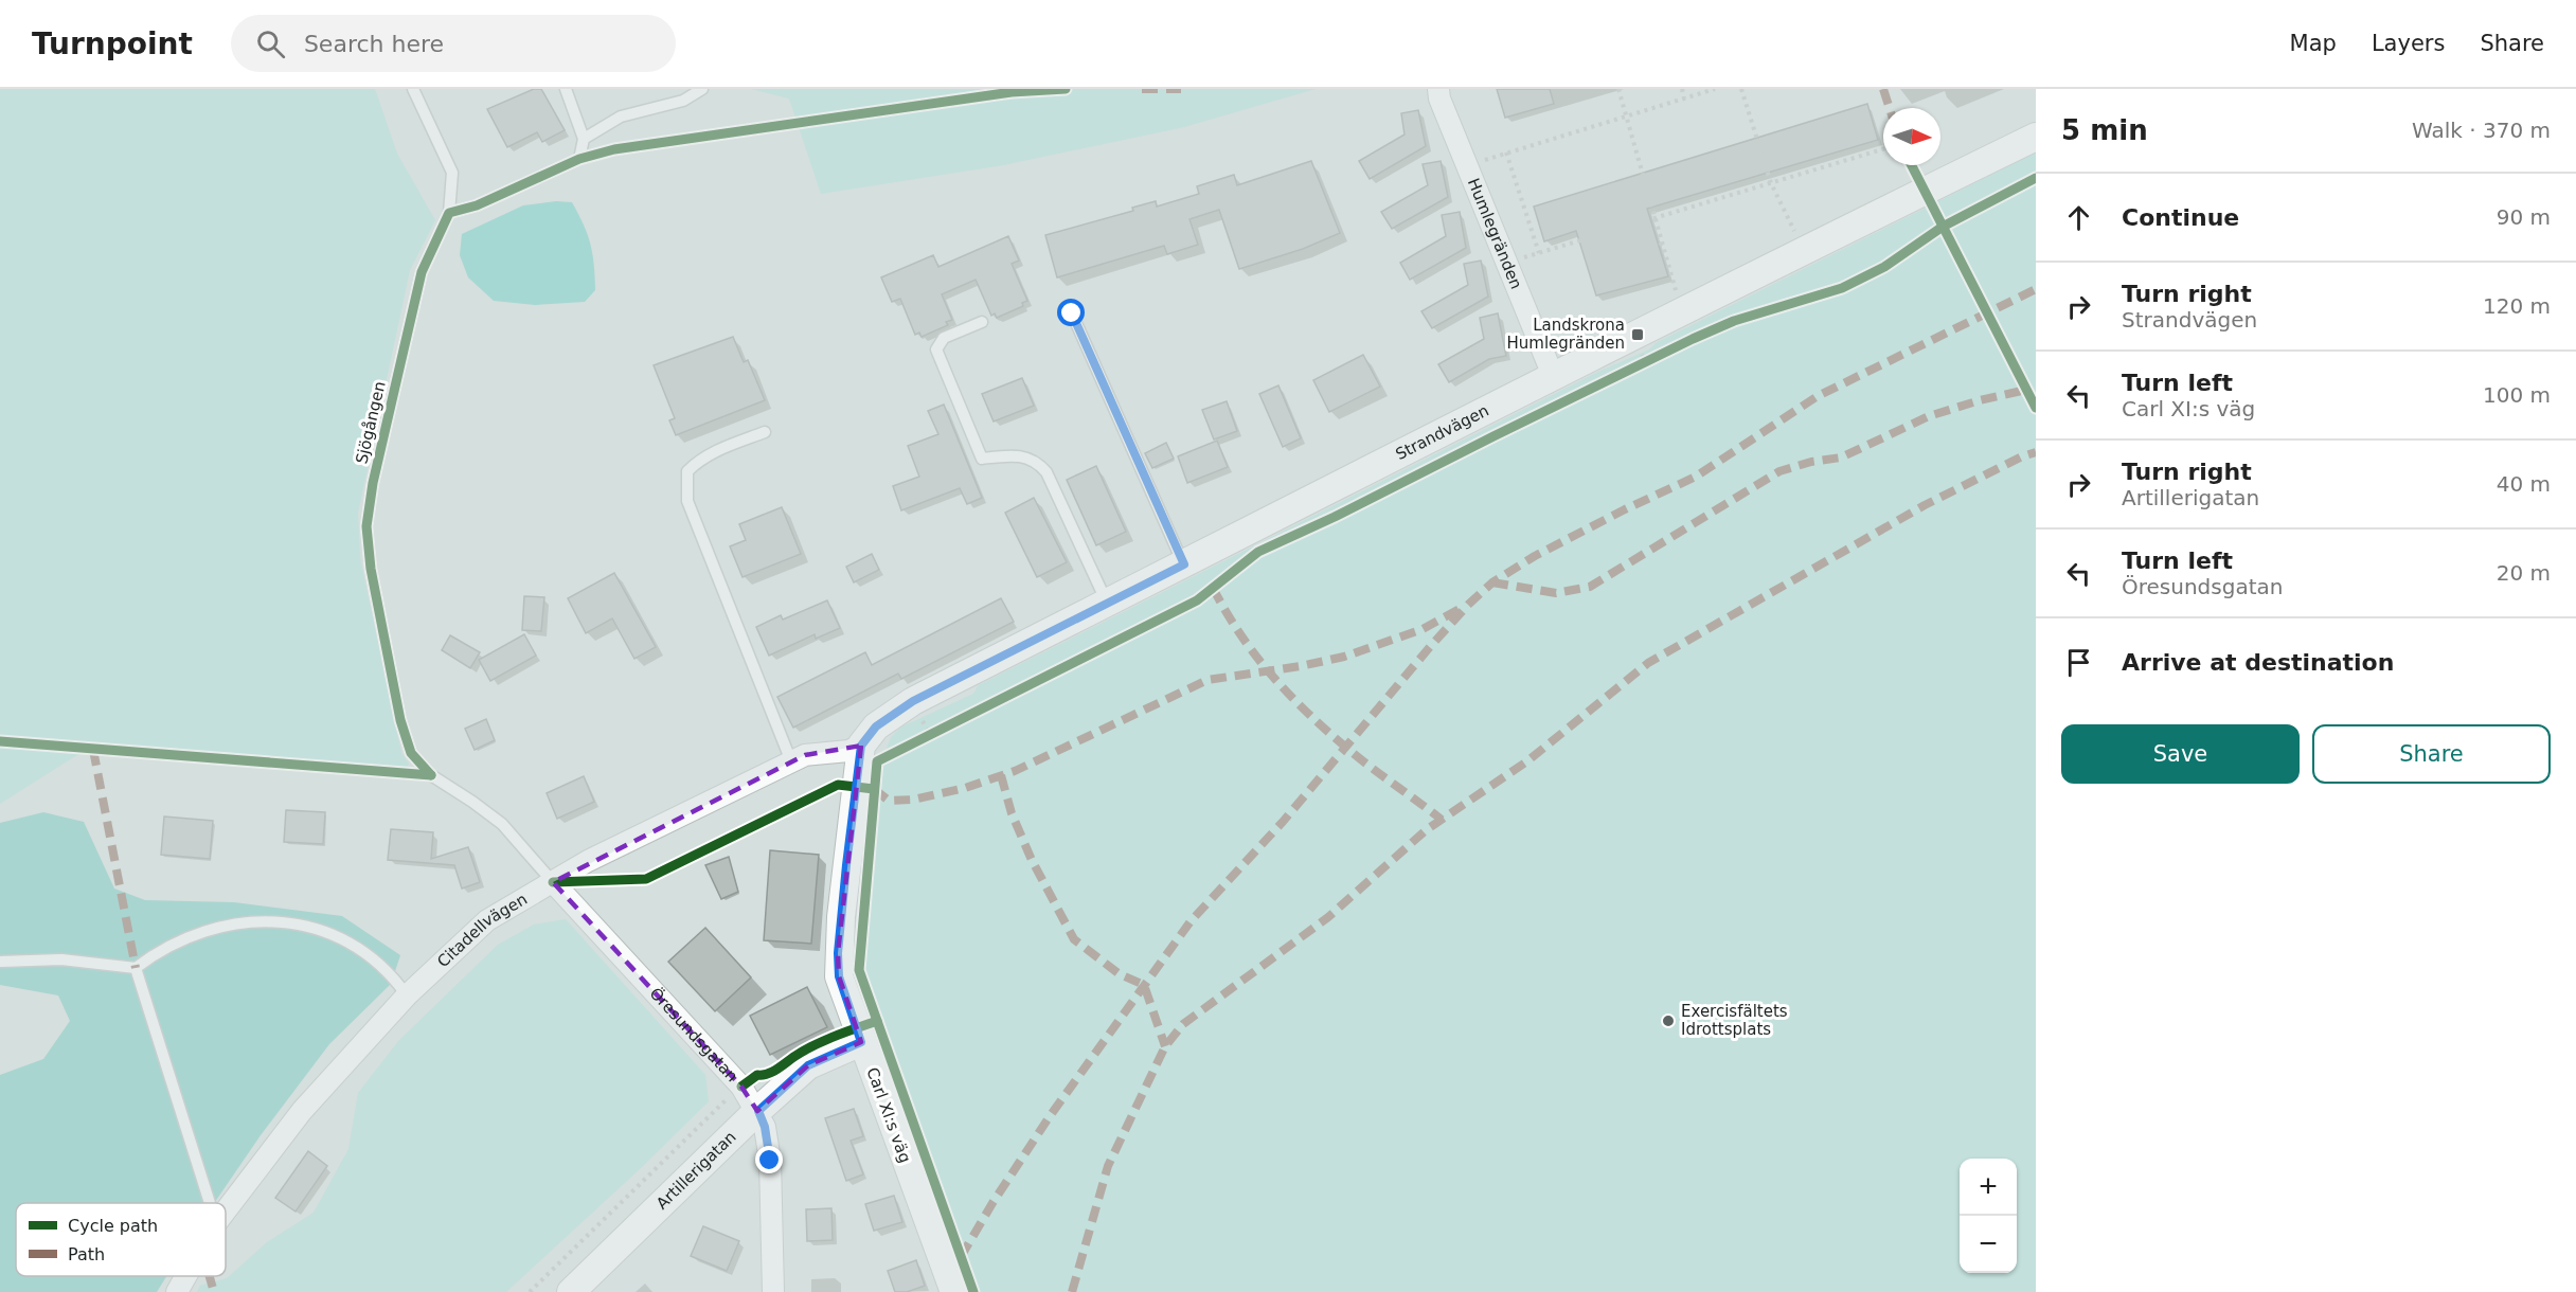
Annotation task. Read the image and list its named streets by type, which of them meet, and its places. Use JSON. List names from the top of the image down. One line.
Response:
{"streets":{"street":["Humlegränden","Strandvägen","Citadellvägen","Öresundsgatan","Carl XI:s väg","Artillerigatan"],"lane":["Sjögången"]},"crossings":[["Humlegränden","Strandvägen"],["Sjögången","Citadellvägen"],["Sjögången","Öresundsgatan"],["Strandvägen","Citadellvägen"],["Strandvägen","Carl XI:s väg"],["Citadellvägen","Öresundsgatan"],["Citadellvägen","Carl XI:s väg"],["Öresundsgatan","Artillerigatan"],["Carl XI:s väg","Artillerigatan"]],"places":{"transit":["Landskrona Humlegränden"],"other":["Exercisfältets Idrottsplats"]},"legend":["Cycle path","Path"],"north":"right","page":{"header":"Turnpoint","search":"Search here","nav":["Map","Layers","Share"],"heading":["5 min","Walk · 370 m"],"list":[["Continue","90 m"],["Turn right","Strandvägen","120 m"],["Turn left","Carl XI:s väg","100 m"],["Turn right","Artillerigatan","40 m"],["Turn left","Öresundsgatan","20 m"],"Arrive at destination"],"buttons":["Save","Share"],"map_buttons":["+","−"]}}
